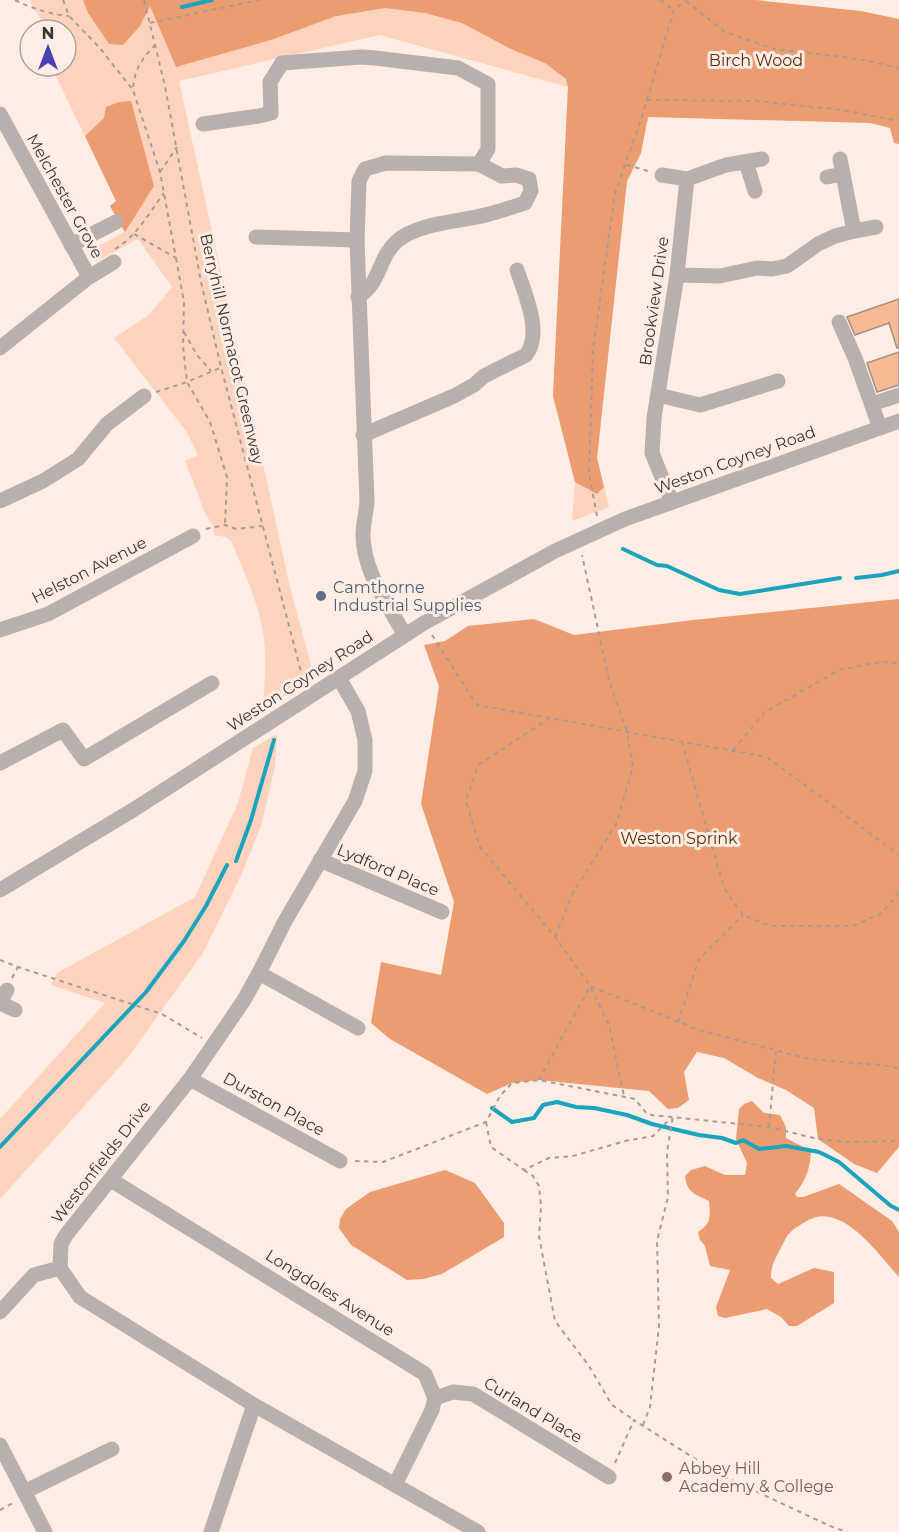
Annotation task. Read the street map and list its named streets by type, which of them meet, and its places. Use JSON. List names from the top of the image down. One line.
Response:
{"streets":{"street":["Melchester Grove","Brookview Drive","Weston Coyney Road","Helston Avenue","Lydford Place","Durston Place","Westonfields Drive","Longdoles Avenue","Curland Place"],"path":["Berryhill Normacot Greenway"]},"crossings":[["Brookview Drive","Weston Coyney Road"],["Berryhill Normacot Greenway","Weston Coyney Road"],["Weston Coyney Road","Westonfields Drive"],["Lydford Place","Westonfields Drive"],["Durston Place","Westonfields Drive"],["Westonfields Drive","Longdoles Avenue"],["Longdoles Avenue","Curland Place"]],"parks":["Birch Wood","Weston Sprink"],"places":["Camthorne Industrial Supplies","Abbey Hill Academy & College"],"north":"top"}
